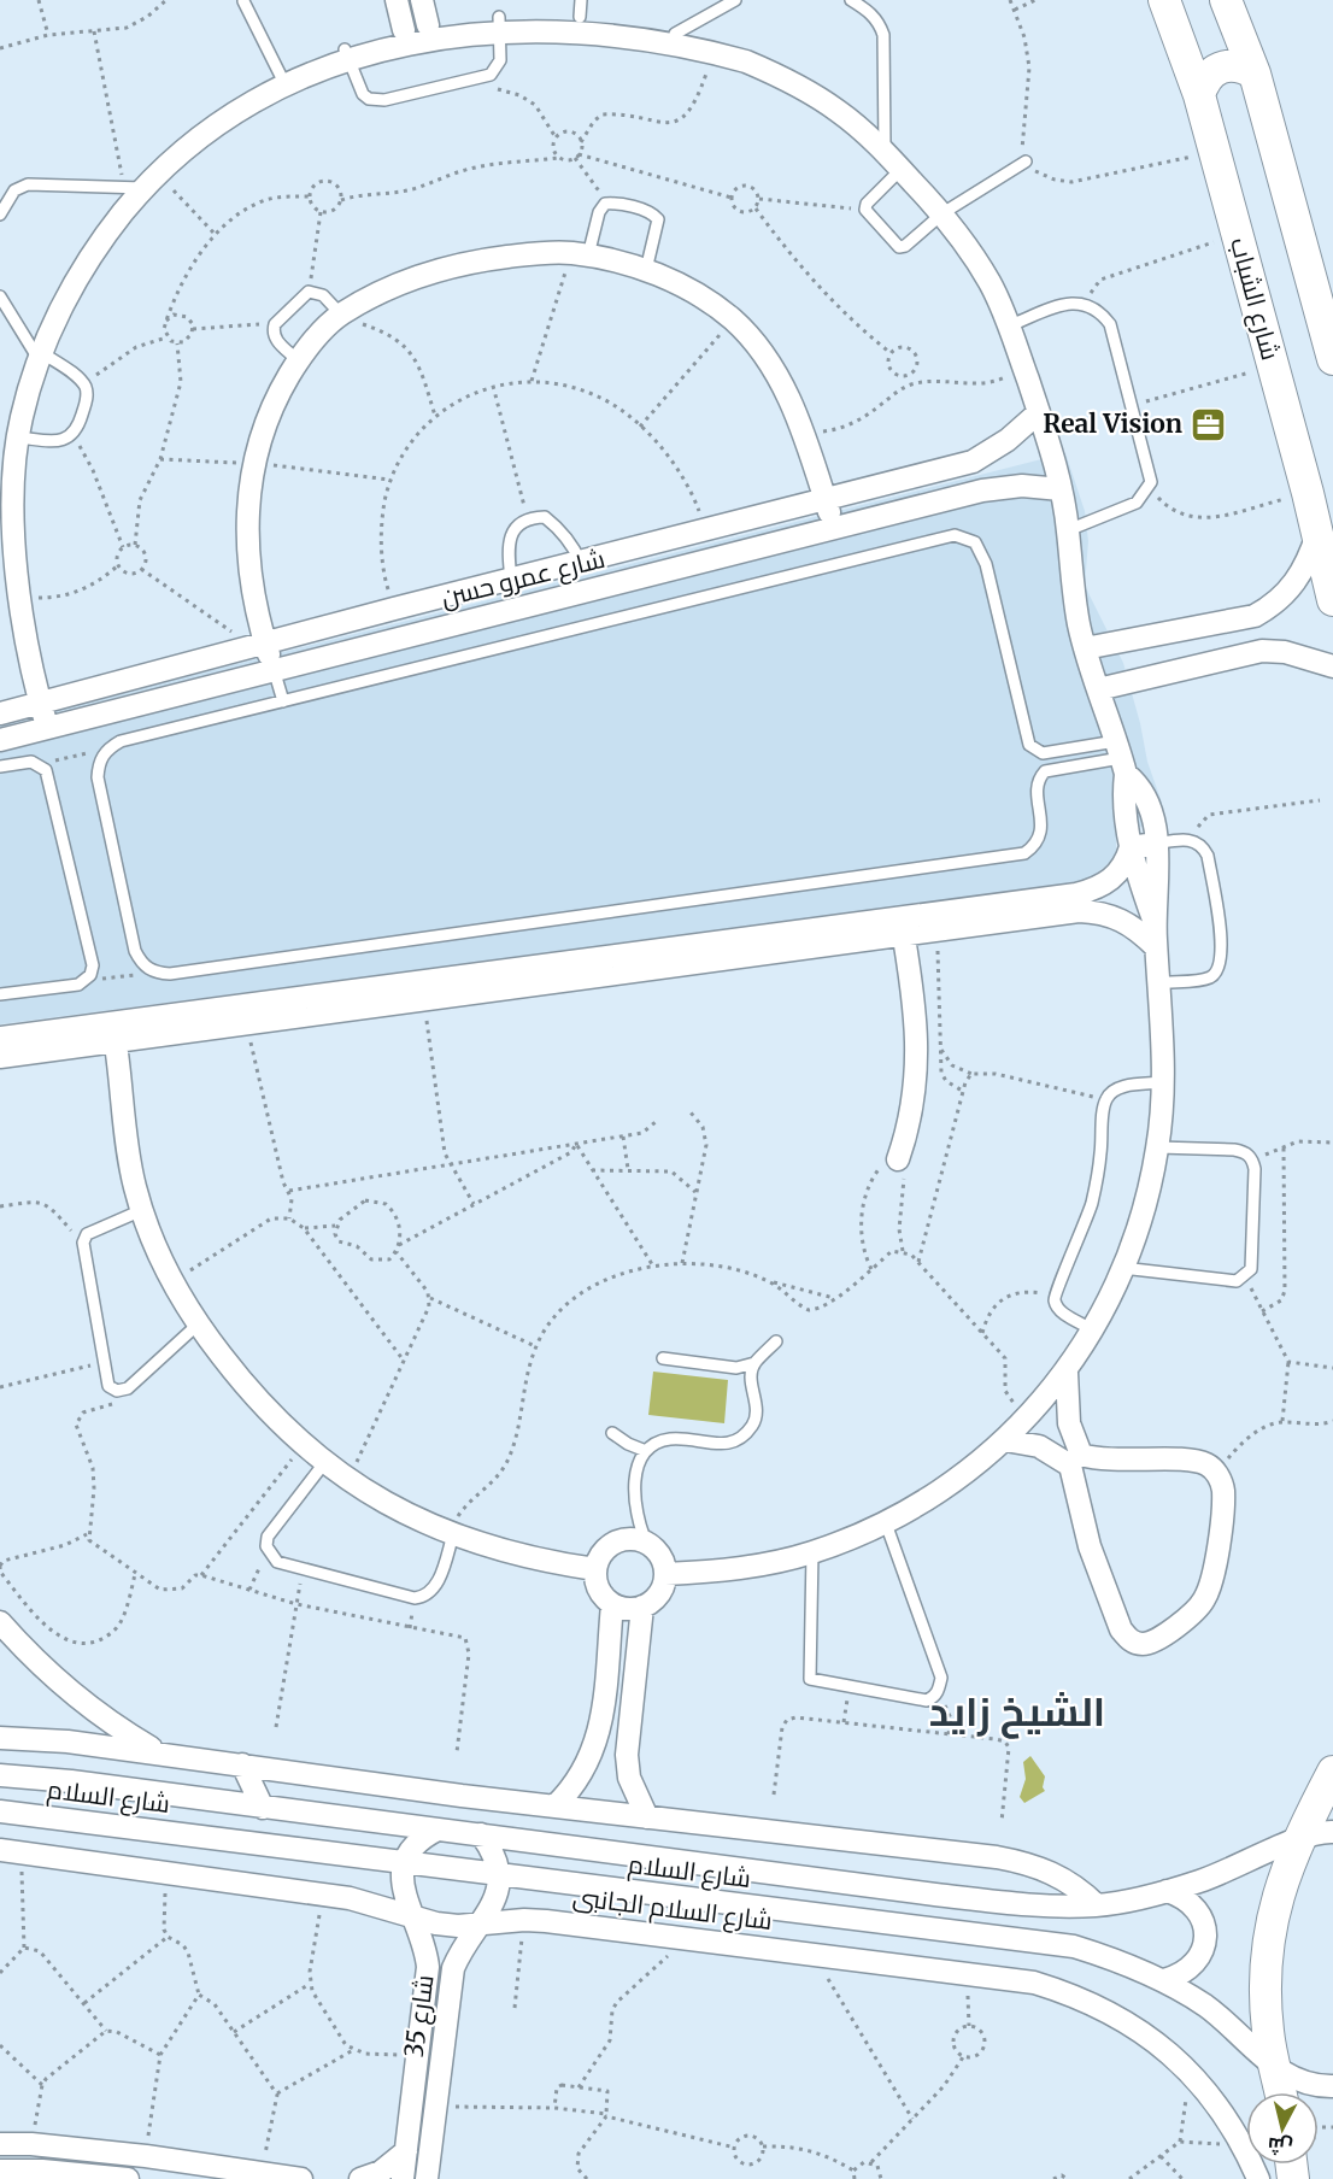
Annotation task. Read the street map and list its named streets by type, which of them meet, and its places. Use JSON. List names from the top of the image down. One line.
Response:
{"streets":{"street":["شارع الشباب","شارع عمرو حسن","شارع السلام","شارع السلام الجانبى","شارع 35"]},"crossings":[["شارع السلام","شارع 35"],["شارع السلام الجانبى","شارع 35"]],"districts":["الشيخ زايد"],"places":{"office":["Real Vision"]},"north":"bottom"}
